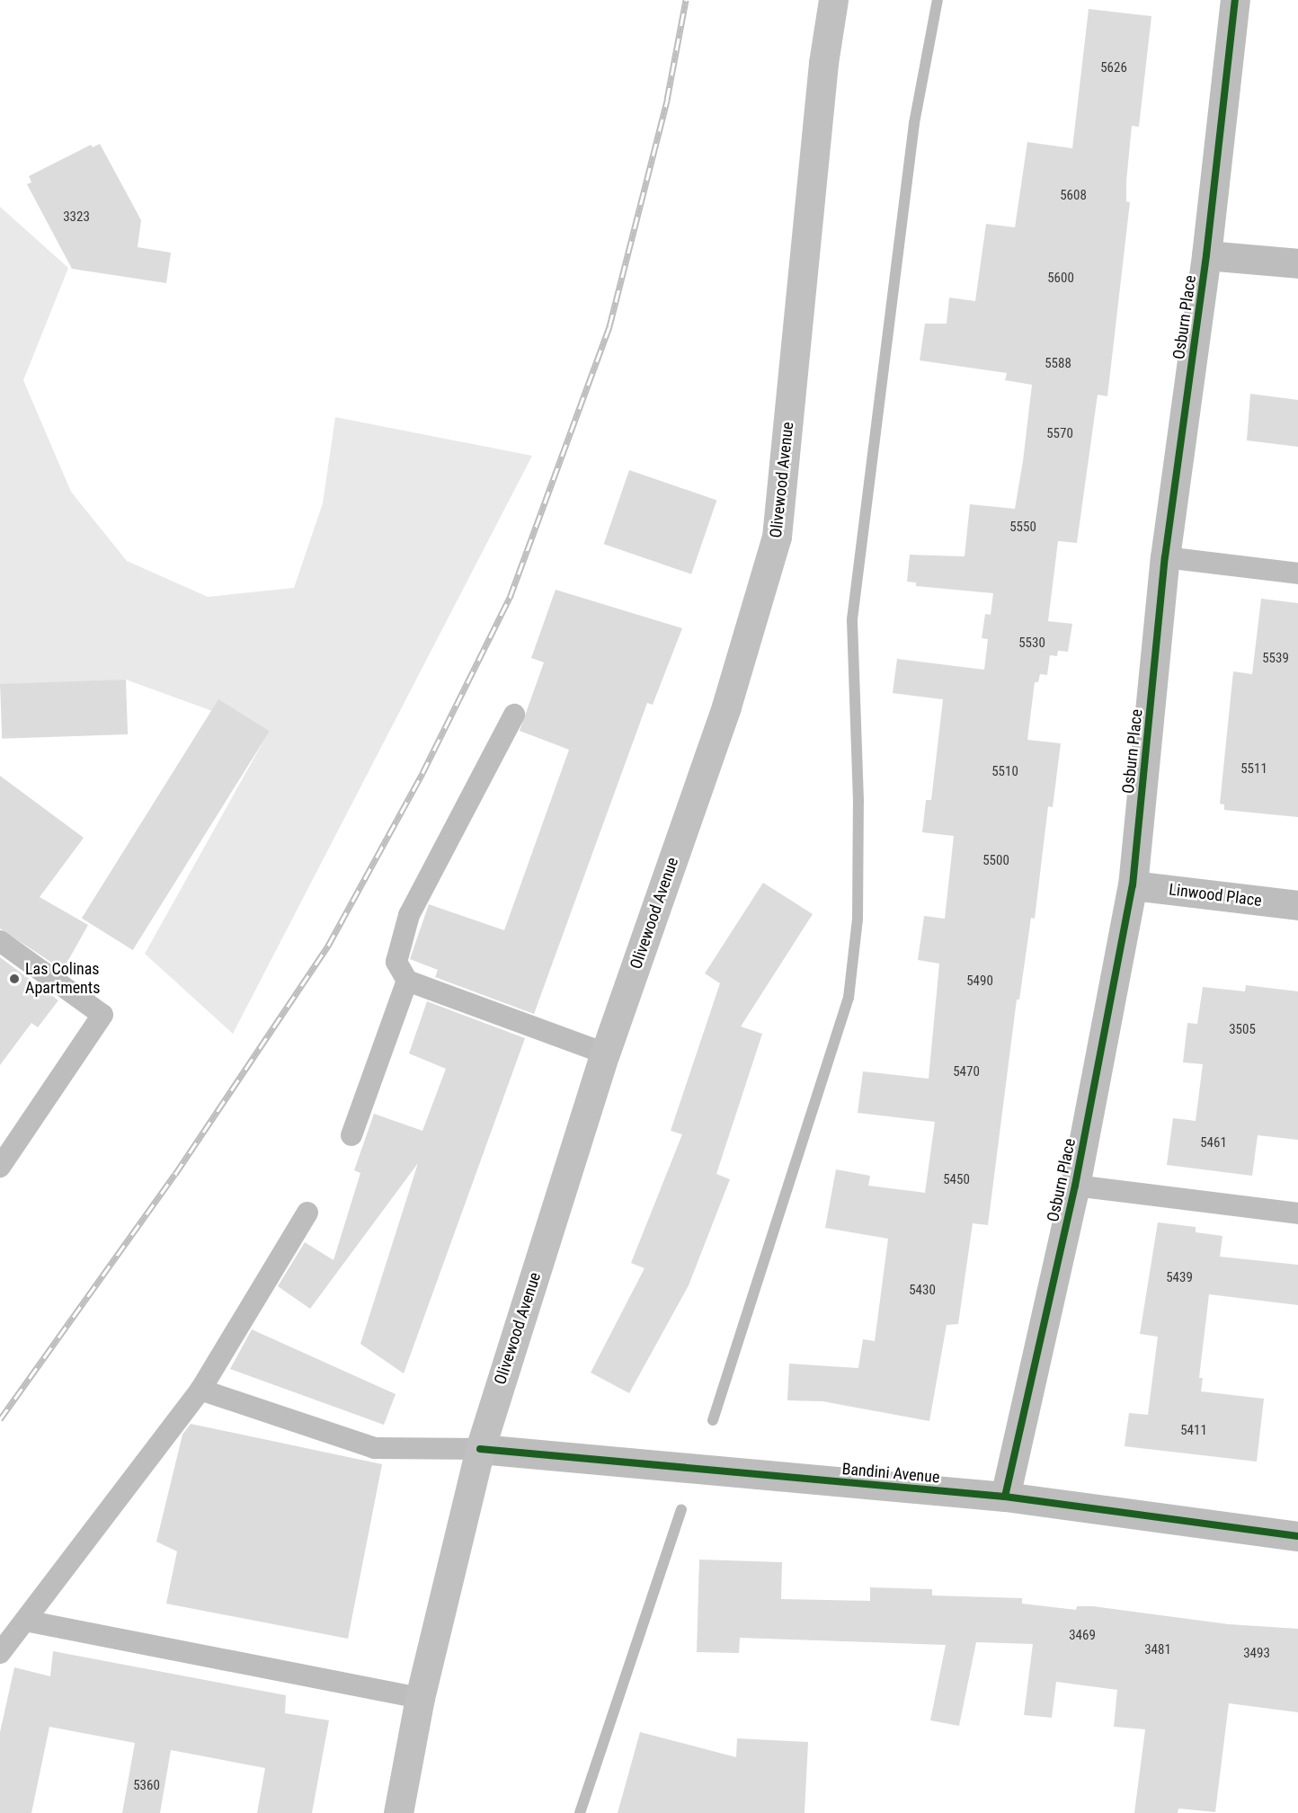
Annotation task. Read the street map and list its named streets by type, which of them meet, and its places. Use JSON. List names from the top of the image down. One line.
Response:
{"streets":{"main road":["Olivewood Avenue"],"street":["Osburn Place","Linwood Place","Bandini Avenue"]},"crossings":[["Osburn Place","Linwood Place"],["Osburn Place","Bandini Avenue"],["Olivewood Avenue","Bandini Avenue"]],"places":["Las Colinas Apartments"],"house_numbers":["5626","5608","3323","5600","5588","5570","5550","5530","5539","5511","5510","5500","5490","3505","5470","5461","5450","5439","5430","5411","3469","3481","3493","5360"]}
